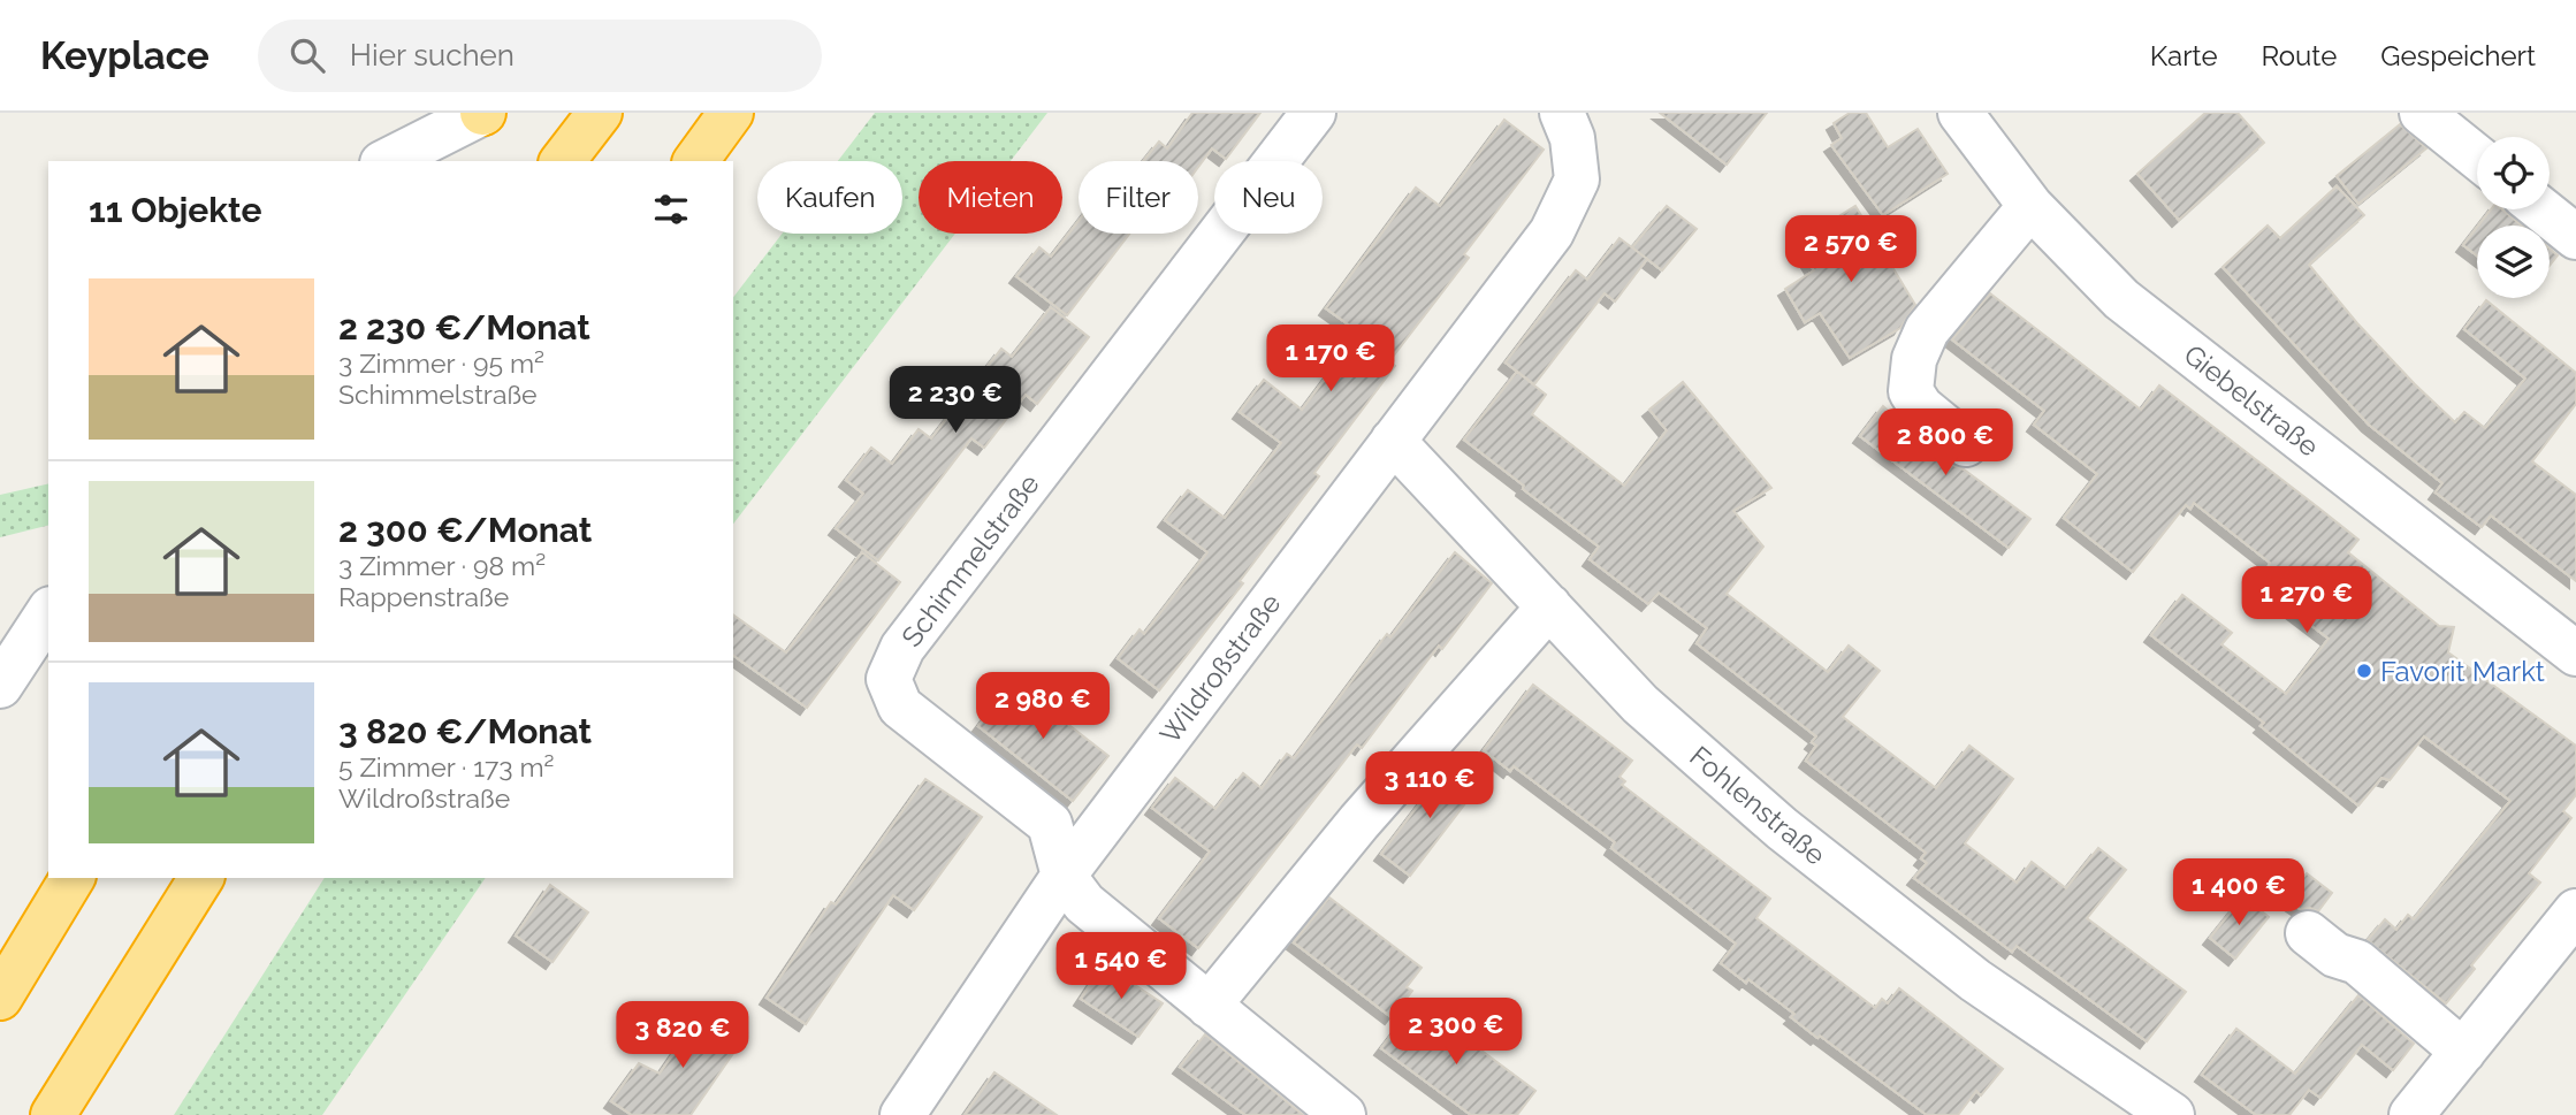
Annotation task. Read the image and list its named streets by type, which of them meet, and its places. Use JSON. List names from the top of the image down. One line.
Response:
{"streets":{"street":["Giebelstraße","Schimmelstraße","Wildroßstraße","Fohlenstraße"]},"crossings":[["Schimmelstraße","Wildroßstraße"],["Wildroßstraße","Fohlenstraße"]],"places":["Favorit Markt"],"page":{"header":"Keyplace","search":"Hier suchen","nav":["Karte","Route","Gespeichert"],"chip":["Kaufen","Mieten","Filter","Neu"],"heading":"11 Objekte","price":["2 570 €","1 170 €","2 230 €","2 800 €","1 270 €","2 980 €","3 110 €","1 400 €","1 540 €","2 300 €","3 820 €"],"list":[{"name":"2 230 €/Monat","note":"3 Zimmer · 95 m² · Schimmelstraße"},{"name":"2 300 €/Monat","note":"3 Zimmer · 98 m² · Rappenstraße"},{"name":"3 820 €/Monat","note":"5 Zimmer · 173 m² · Wildroßstraße"}]}}
